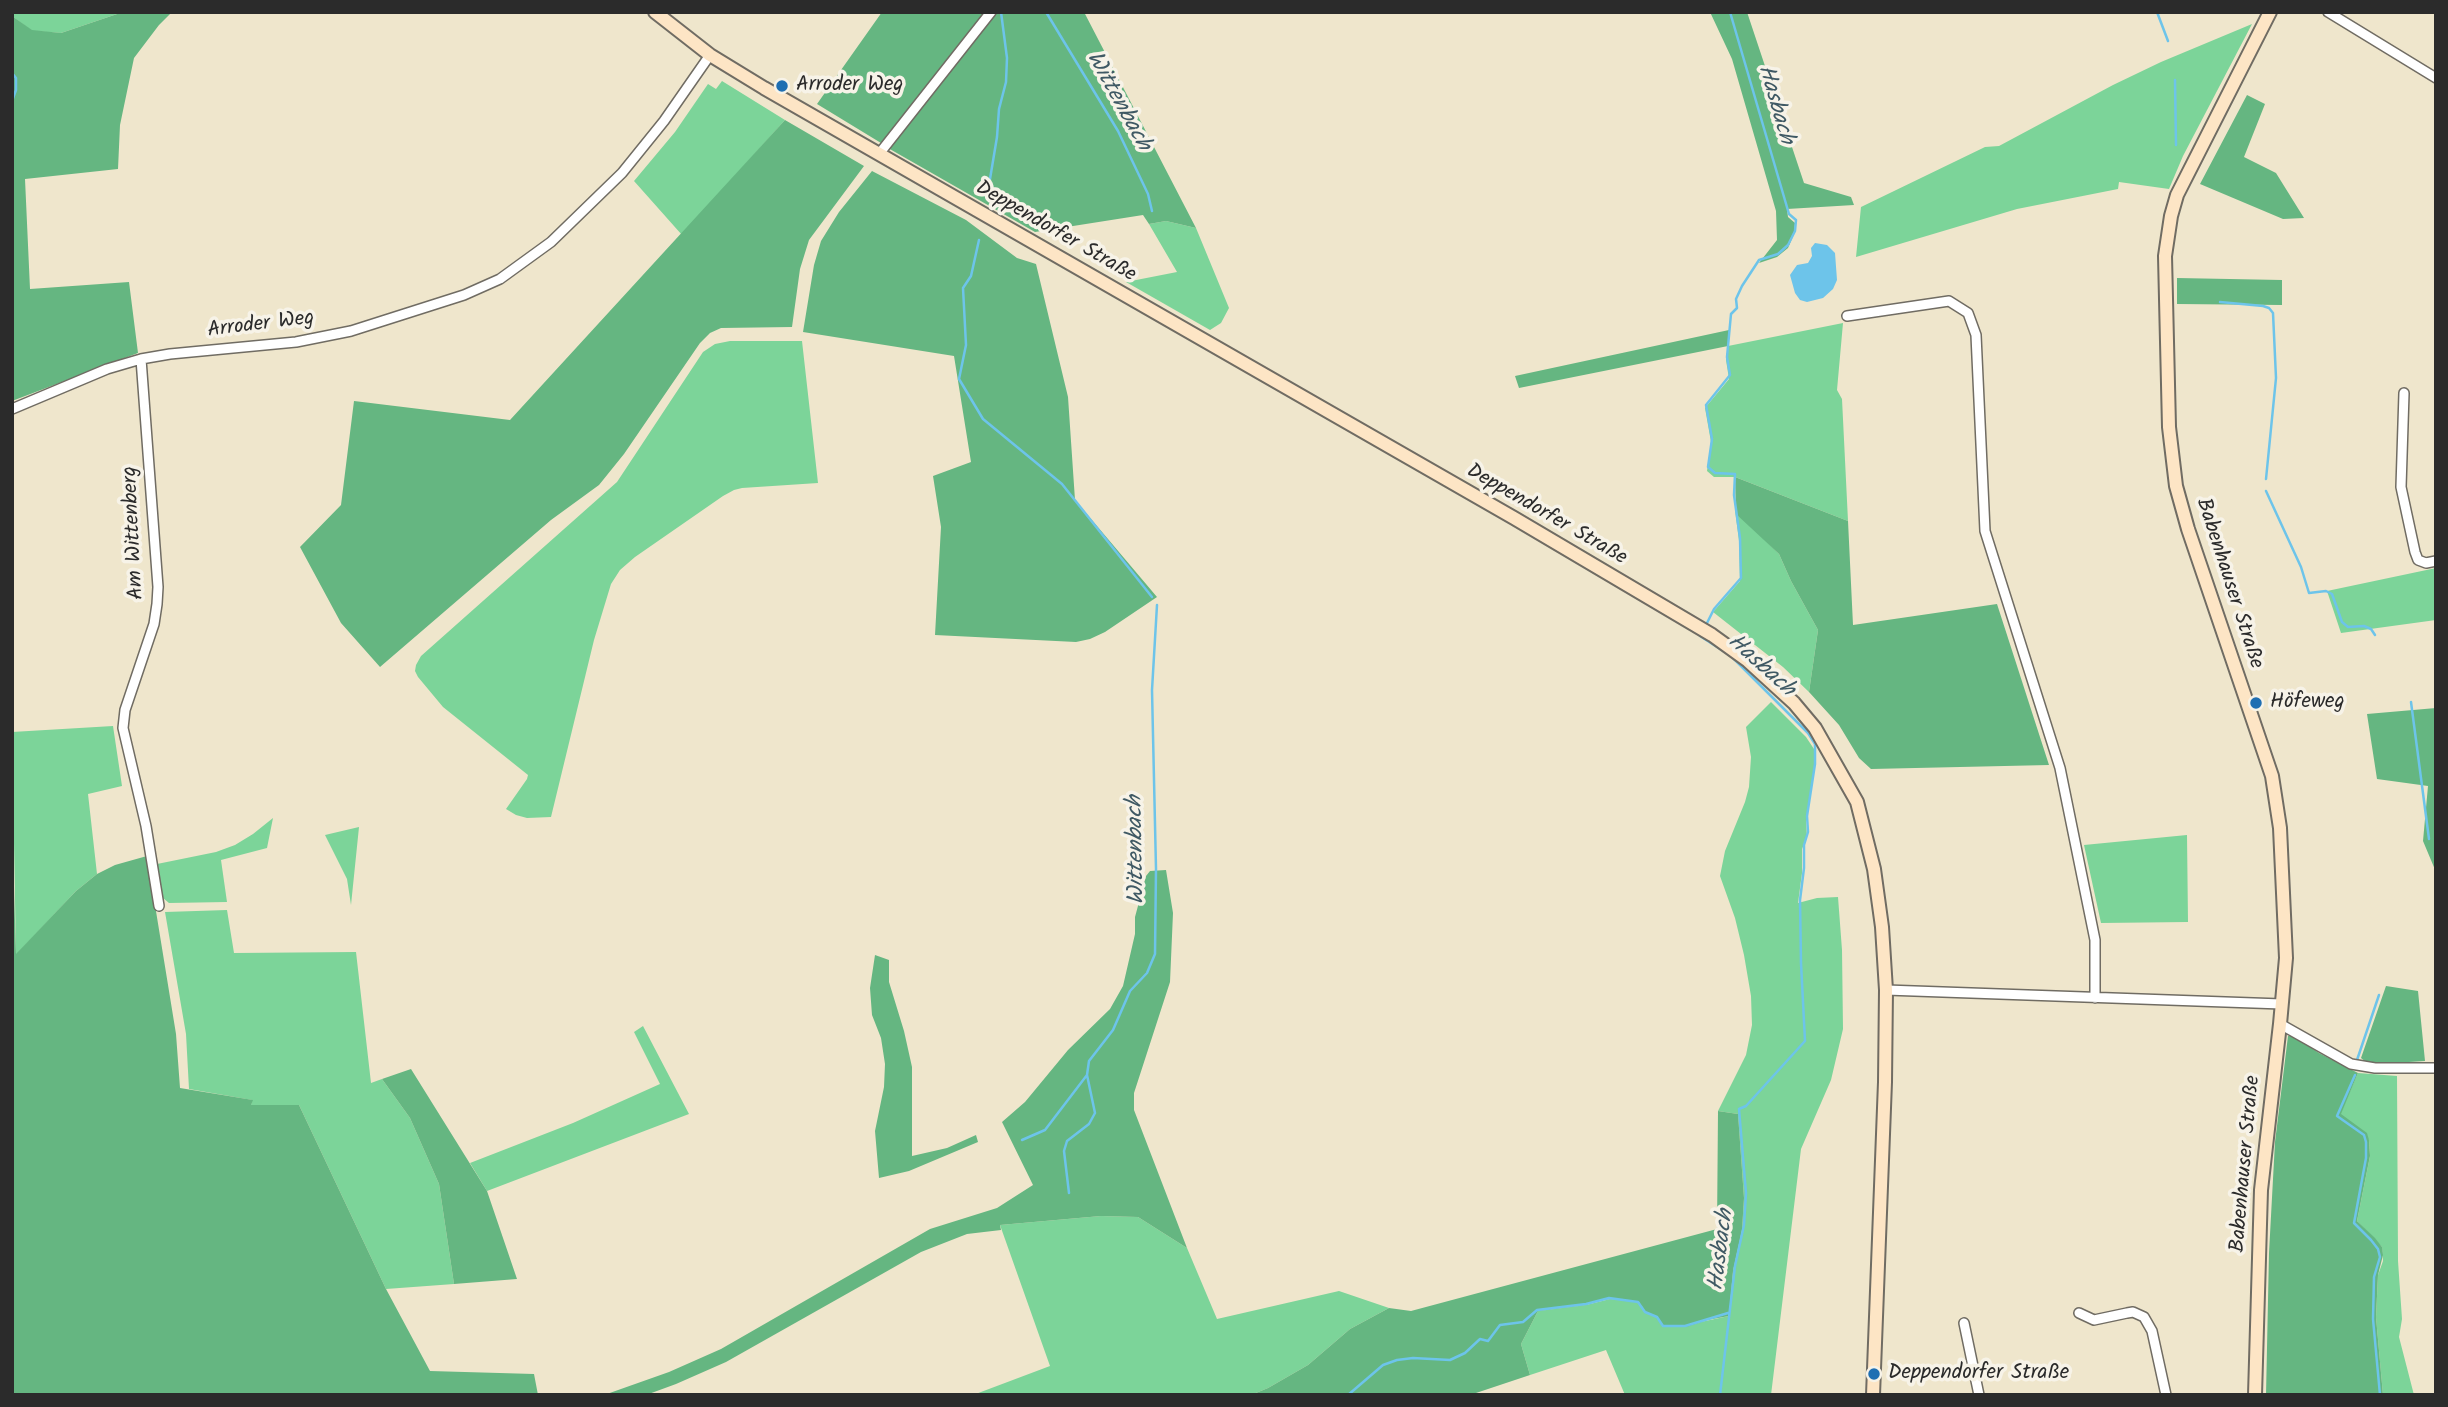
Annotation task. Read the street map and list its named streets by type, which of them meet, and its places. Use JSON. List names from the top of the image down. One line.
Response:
{"streets":{"street":["Deppendorfer Straße","Arroder Weg","Am Wittenberg","Babenhauser Straße"]},"crossings":[["Deppendorfer Straße","Arroder Weg"],["Arroder Weg","Am Wittenberg"]],"water":["Wittenbach","Hasbach"],"places":["Arroder Weg","Höfeweg","Deppendorfer Straße"]}
